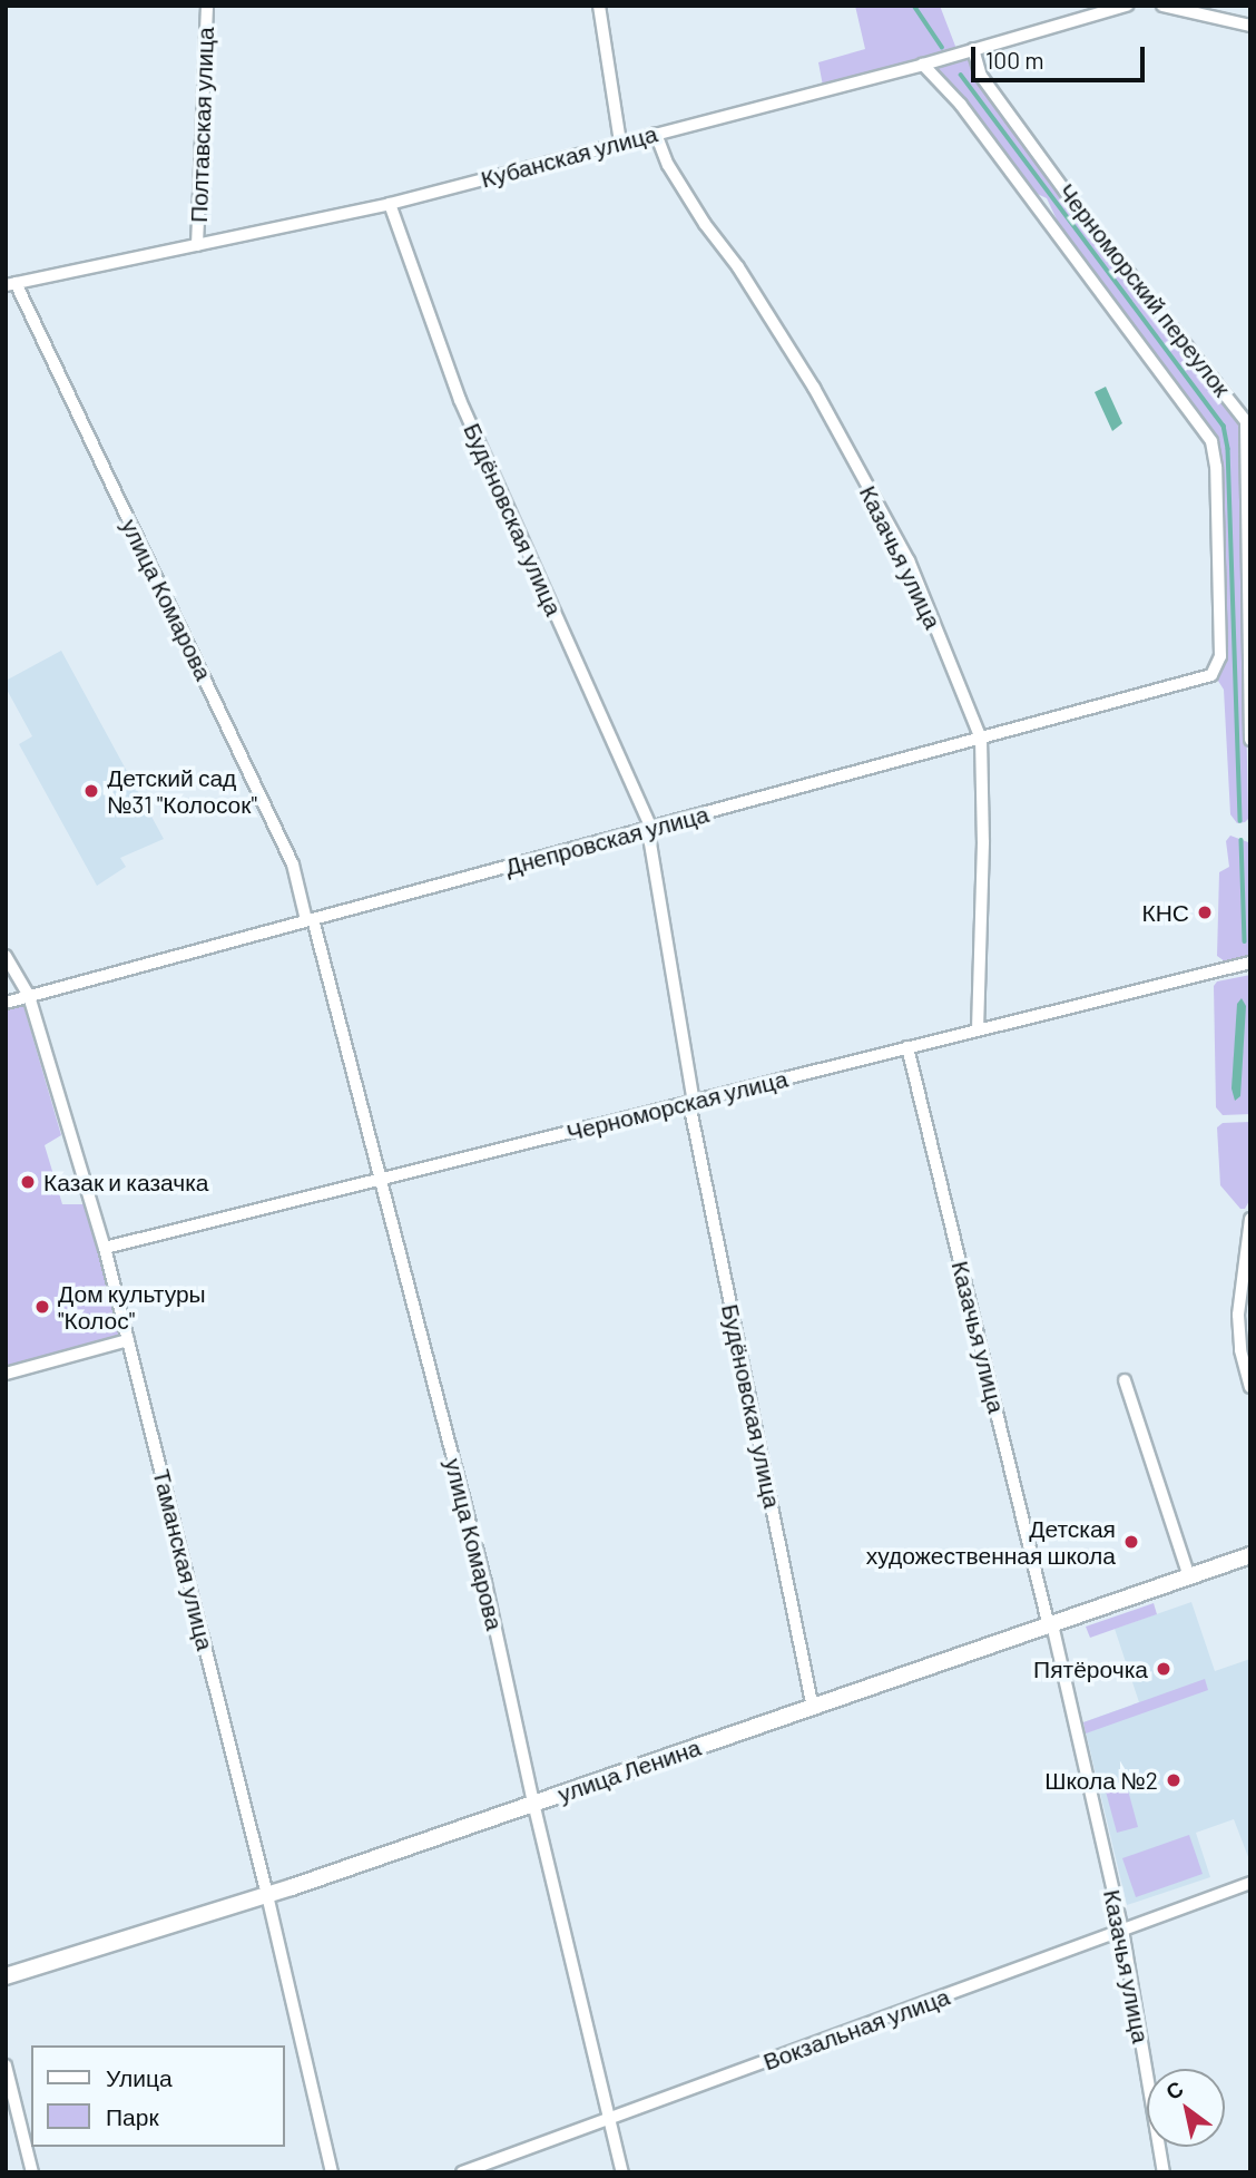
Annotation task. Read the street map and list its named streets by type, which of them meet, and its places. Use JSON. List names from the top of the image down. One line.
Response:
{"streets":{"main road":["улица Ленина"],"street":["Полтавская улица","Кубанская улица","Черноморский переулок","Будёновская улица","Казачья улица","улица Комарова","Днепровская улица","Черноморская улица","Таманская улица","Вокзальная улица"]},"crossings":[["Полтавская улица","Кубанская улица"],["Кубанская улица","Черноморский переулок"],["Кубанская улица","Будёновская улица"],["Кубанская улица","Казачья улица"],["Кубанская улица","улица Комарова"],["Кубанская улица","Днепровская улица"],["Будёновская улица","Днепровская улица"],["Будёновская улица","Черноморская улица"],["Будёновская улица","улица Ленина"],["Казачья улица","Днепровская улица"],["Казачья улица","Черноморская улица"],["Казачья улица","улица Ленина"],["Казачья улица","Вокзальная улица"],["улица Комарова","Днепровская улица"],["улица Комарова","Черноморская улица"],["улица Комарова","улица Ленина"],["улица Комарова","Вокзальная улица"],["Днепровская улица","Таманская улица"],["Черноморская улица","Таманская улица"],["Таманская улица","улица Ленина"]],"places":["Детский сад №31 \"Колосок\"","КНС","Казак и казачка","Дом культуры \"Колос\"","Детская художественная школа","Пятёрочка","Школа №2"],"legend":["Улица","Парк"],"scale_bar":"100 m","north":"top left"}
